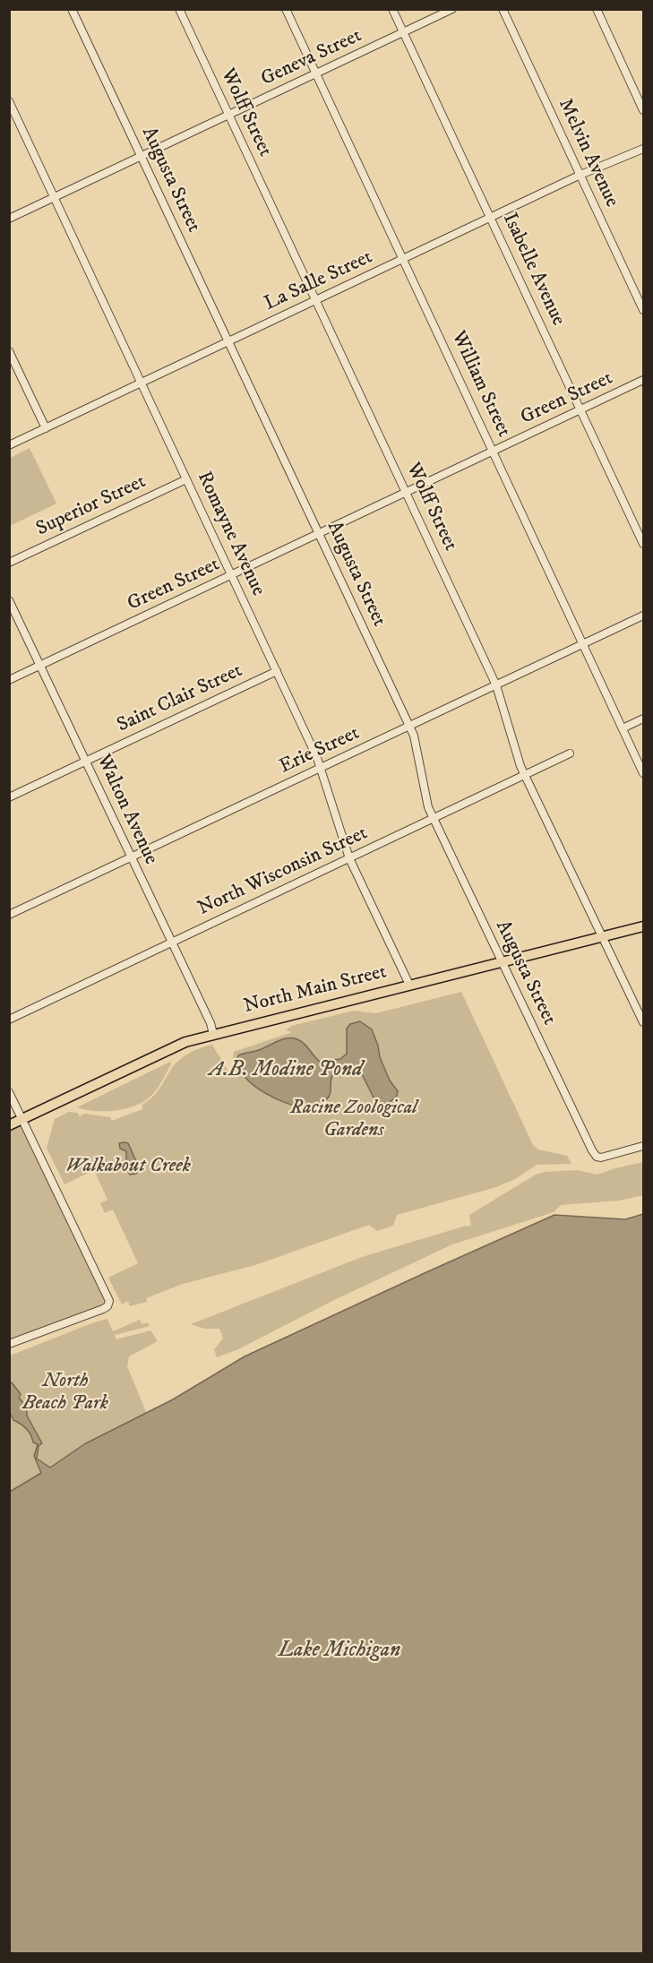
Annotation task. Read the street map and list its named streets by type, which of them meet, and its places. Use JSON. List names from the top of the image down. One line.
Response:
{"streets":{"main road":["North Main Street"],"street":["Geneva Street","Wolff Street","Melvin Avenue","Augusta Street","Isabelle Avenue","La Salle Street","William Street","Green Street","Superior Street","Romayne Avenue","Saint Clair Street","Erie Street","Walton Avenue","North Wisconsin Street"]},"crossings":[["Geneva Street","Wolff Street"],["Geneva Street","Augusta Street"],["Geneva Street","Isabelle Avenue"],["Geneva Street","William Street"],["Geneva Street","Romayne Avenue"],["Wolff Street","La Salle Street"],["Wolff Street","Green Street"],["Wolff Street","Erie Street"],["Wolff Street","North Wisconsin Street"],["Wolff Street","North Main Street"],["Melvin Avenue","La Salle Street"],["Augusta Street","La Salle Street"],["Augusta Street","Green Street"],["Augusta Street","Erie Street"],["Augusta Street","North Wisconsin Street"],["Augusta Street","North Main Street"],["Isabelle Avenue","La Salle Street"],["Isabelle Avenue","Green Street"],["La Salle Street","William Street"],["La Salle Street","Romayne Avenue"],["William Street","Green Street"],["William Street","Erie Street"],["Green Street","Romayne Avenue"],["Green Street","Walton Avenue"],["Superior Street","Romayne Avenue"],["Romayne Avenue","Saint Clair Street"],["Romayne Avenue","Erie Street"],["Romayne Avenue","North Wisconsin Street"],["Romayne Avenue","North Main Street"],["Saint Clair Street","Walton Avenue"],["Erie Street","Walton Avenue"],["Walton Avenue","North Wisconsin Street"],["Walton Avenue","North Main Street"]],"water":["A.B. Modine Pond","Lake Michigan"],"parks":["Racine Zoological Gardens","Walkabout Creek","North Beach Park"]}
